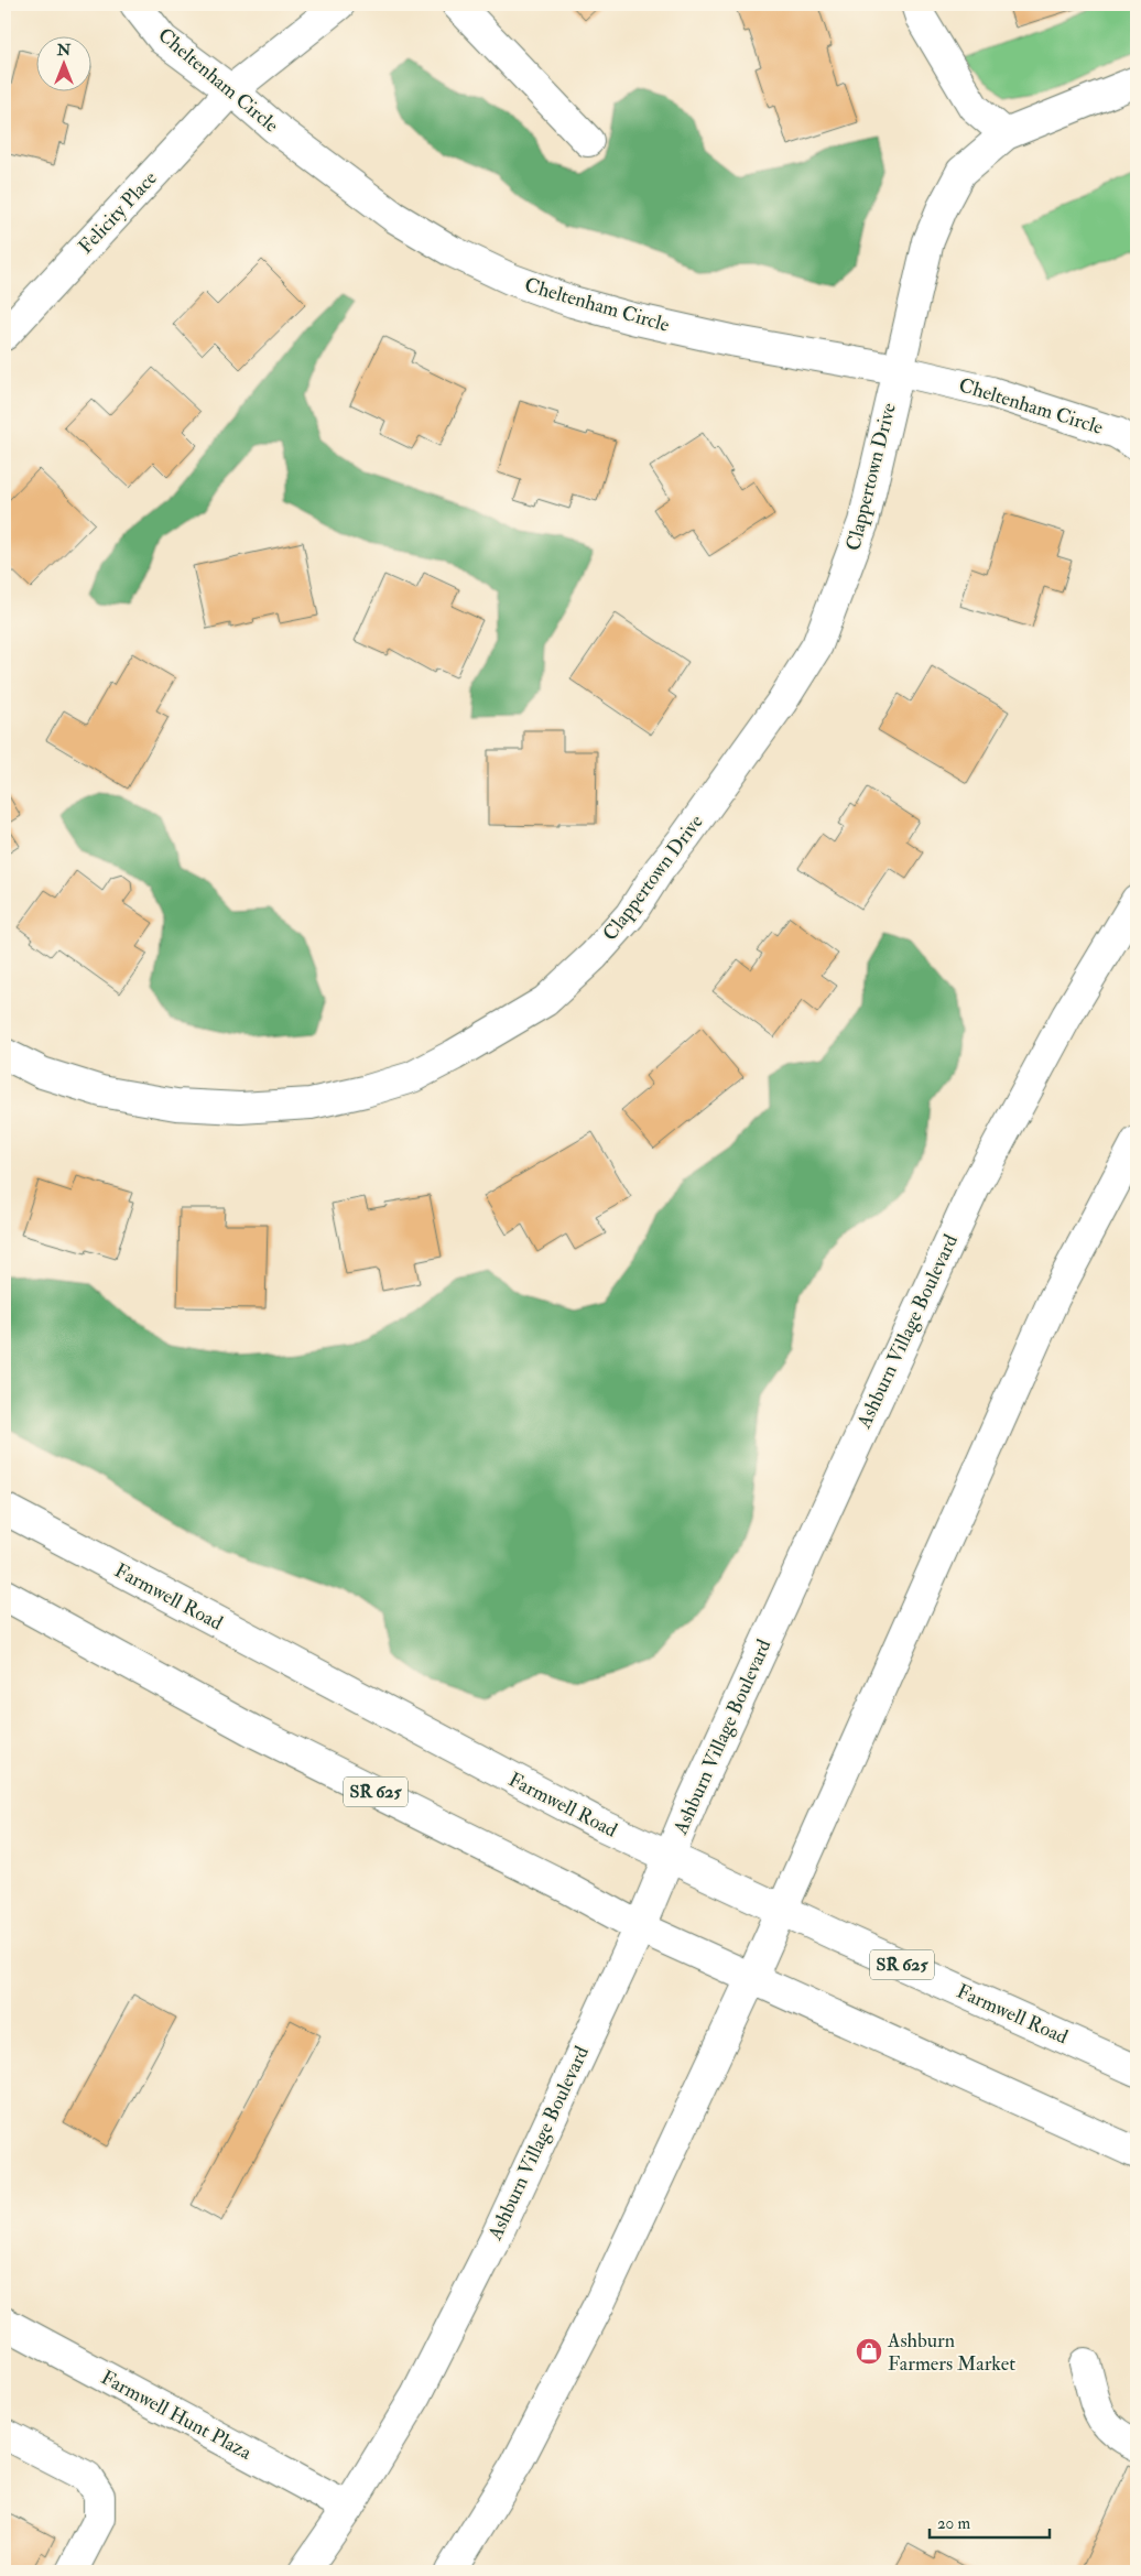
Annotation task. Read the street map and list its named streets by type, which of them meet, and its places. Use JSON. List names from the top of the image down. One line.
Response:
{"streets":{"main road":["Cheltenham Circle","Felicity Place","Clappertown Drive","Ashburn Village Boulevard","Farmwell Road","SR 625","Farmwell Hunt Plaza"]},"crossings":[["Cheltenham Circle","Felicity Place"],["Cheltenham Circle","Clappertown Drive"],["Ashburn Village Boulevard","Farmwell Road"],["Ashburn Village Boulevard","SR 625"],["Ashburn Village Boulevard","Farmwell Hunt Plaza"]],"places":{"shop":["Ashburn Farmers Market"]},"scale_bar":"20 m","north":"top"}
